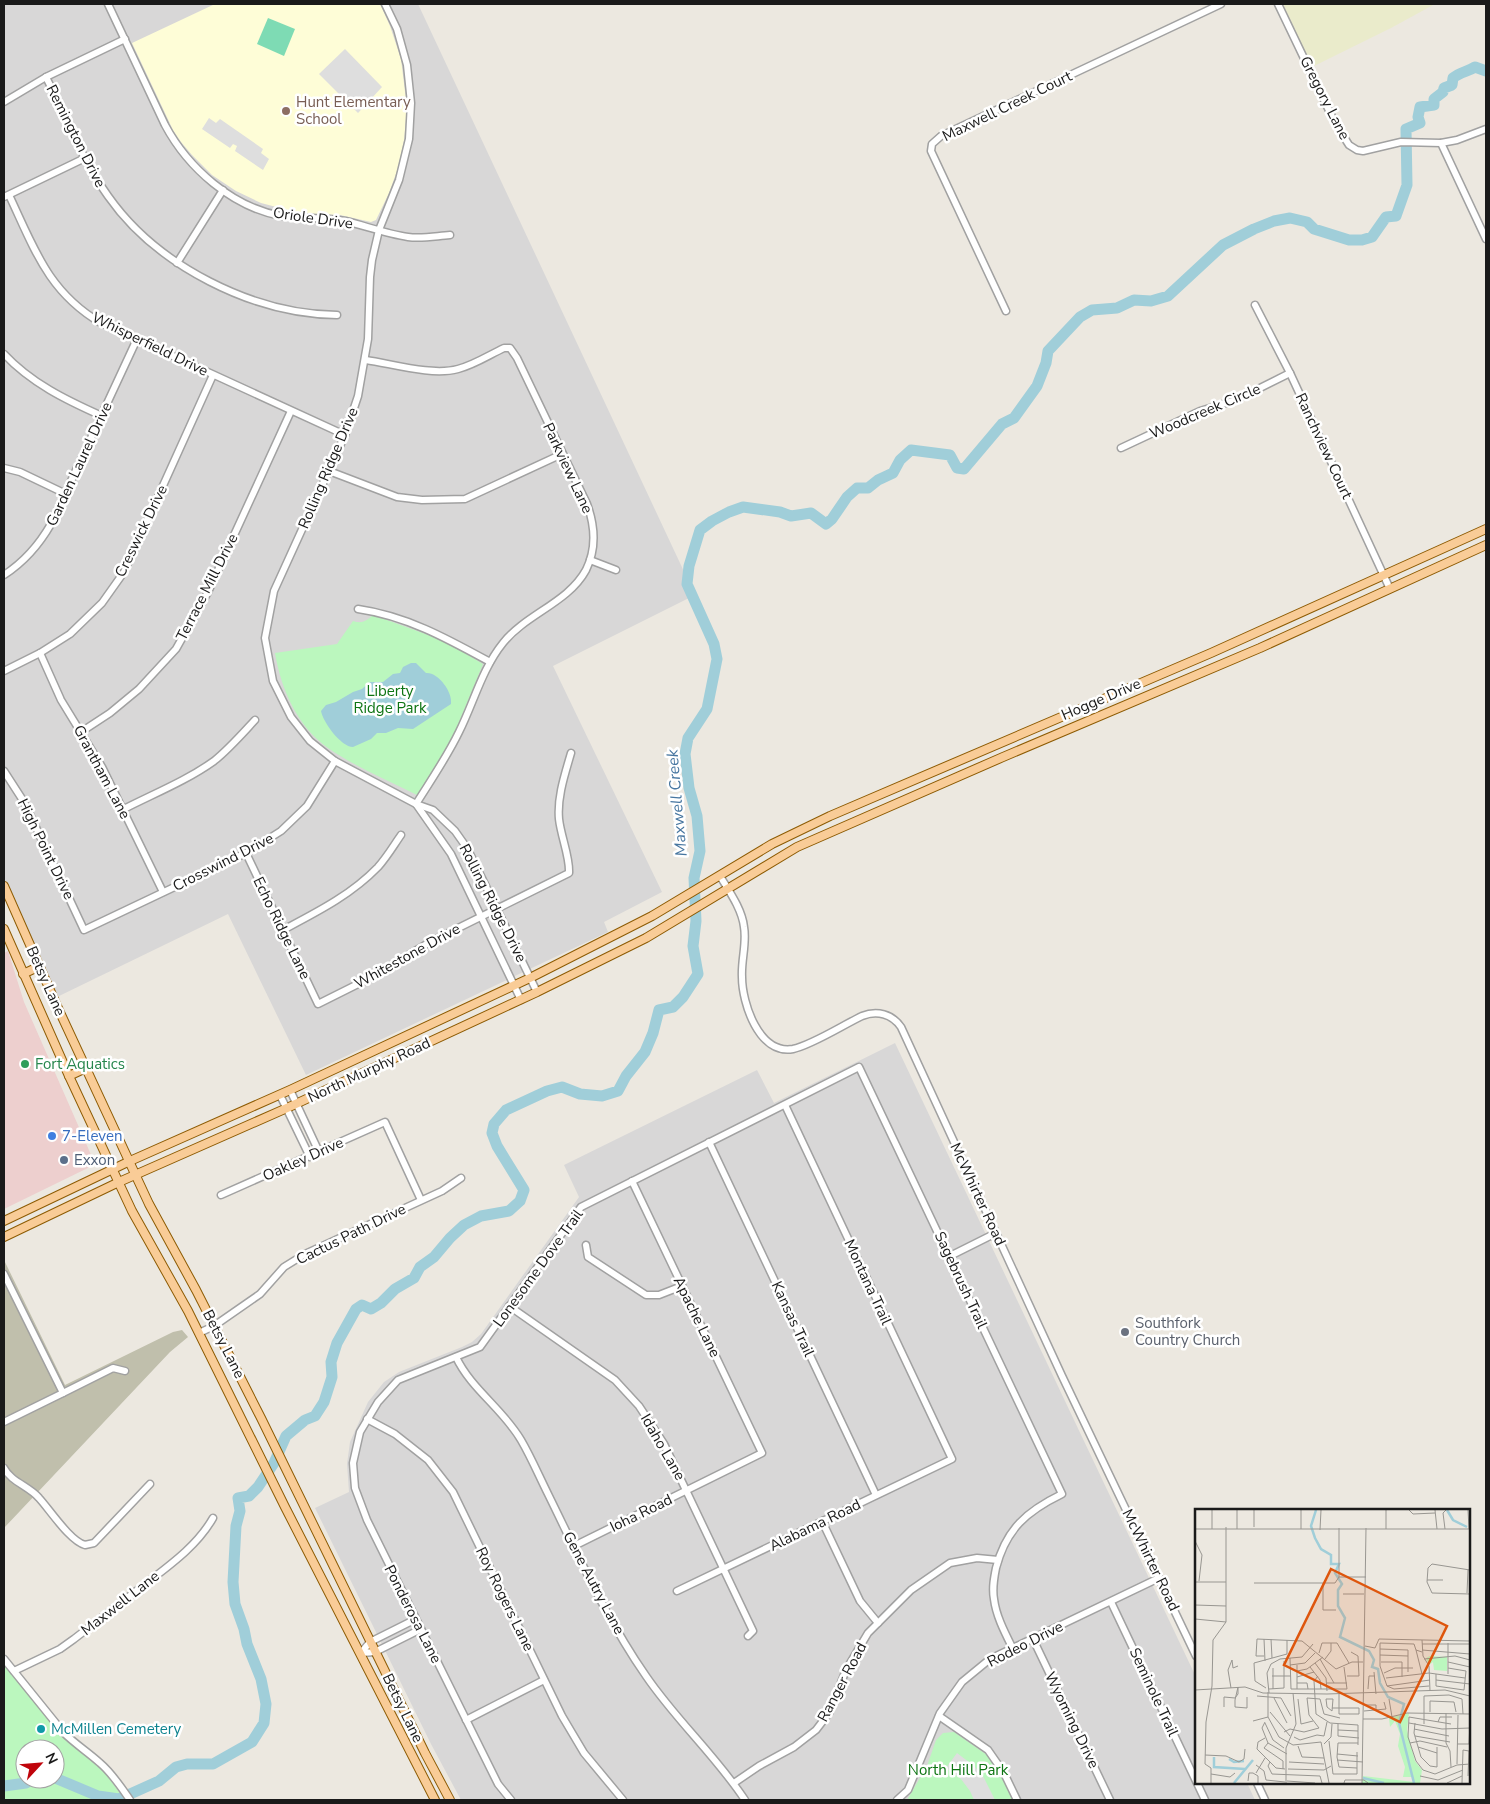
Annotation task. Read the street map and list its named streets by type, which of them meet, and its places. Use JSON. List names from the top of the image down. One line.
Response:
{"streets":{"main road":["Hogge Drive","Betsy Lane","North Murphy Road"],"street":["Gregory Lane","Maxwell Creek Court","Remington Drive","Oriole Drive","Whisperfield Drive","Woodcreek Circle","Ranchview Court","Garden Laurel Drive","Rolling Ridge Drive","Parkview Lane","Creswick Drive","Terrace Mill Drive","Grantham Lane","High Point Drive","Crosswind Drive","Echo Ridge Lane","Whitestone Drive","Oakley Drive","McWhirter Road","Cactus Path Drive","Lonesome Dove Trail","Sagebrush Trail","Montana Trail","Apache Lane","Kansas Trail","Idaho Lane","Ioha Road","Alabama Road","Gene Autry Lane","Roy Rogers Lane","Maxwell Lane","Ponderosa Lane","Rodeo Drive","Ranger Road","Seminole Trail","Wyoming Drive"]},"crossings":[["Oriole Drive","Rolling Ridge Drive"],["Whisperfield Drive","Garden Laurel Drive"],["Whisperfield Drive","Rolling Ridge Drive"],["Whisperfield Drive","Creswick Drive"],["Whisperfield Drive","Terrace Mill Drive"],["Woodcreek Circle","Ranchview Court"],["Ranchview Court","Hogge Drive"],["Rolling Ridge Drive","Parkview Lane"],["Rolling Ridge Drive","Crosswind Drive"],["Rolling Ridge Drive","Whitestone Drive"],["Rolling Ridge Drive","North Murphy Road"],["Creswick Drive","Grantham Lane"],["Terrace Mill Drive","Grantham Lane"],["Hogge Drive","North Murphy Road"],["Hogge Drive","McWhirter Road"],["Grantham Lane","Crosswind Drive"],["High Point Drive","Crosswind Drive"],["Crosswind Drive","Echo Ridge Lane"],["Echo Ridge Lane","Whitestone Drive"],["Betsy Lane","North Murphy Road"],["Betsy Lane","Cactus Path Drive"],["North Murphy Road","McWhirter Road"],["Oakley Drive","Cactus Path Drive"],["McWhirter Road","Rodeo Drive"],["Lonesome Dove Trail","Sagebrush Trail"],["Lonesome Dove Trail","Montana Trail"],["Lonesome Dove Trail","Apache Lane"],["Lonesome Dove Trail","Kansas Trail"],["Lonesome Dove Trail","Idaho Lane"],["Lonesome Dove Trail","Gene Autry Lane"],["Lonesome Dove Trail","Roy Rogers Lane"],["Lonesome Dove Trail","Ponderosa Lane"],["Sagebrush Trail","Ranger Road"],["Montana Trail","Alabama Road"],["Apache Lane","Ioha Road"],["Kansas Trail","Alabama Road"],["Idaho Lane","Ioha Road"],["Idaho Lane","Alabama Road"],["Ioha Road","Gene Autry Lane"],["Gene Autry Lane","Ranger Road"],["Roy Rogers Lane","Ponderosa Lane"],["Rodeo Drive","Seminole Trail"],["Rodeo Drive","Wyoming Drive"]],"water":["Maxwell Creek"],"parks":["Liberty Ridge Park","North Hill Park"],"places":["Hunt Elementary School","Fort Aquatics","7-Eleven","Exxon","Southfork Country Church","McMillen Cemetery"],"north":"top right"}
